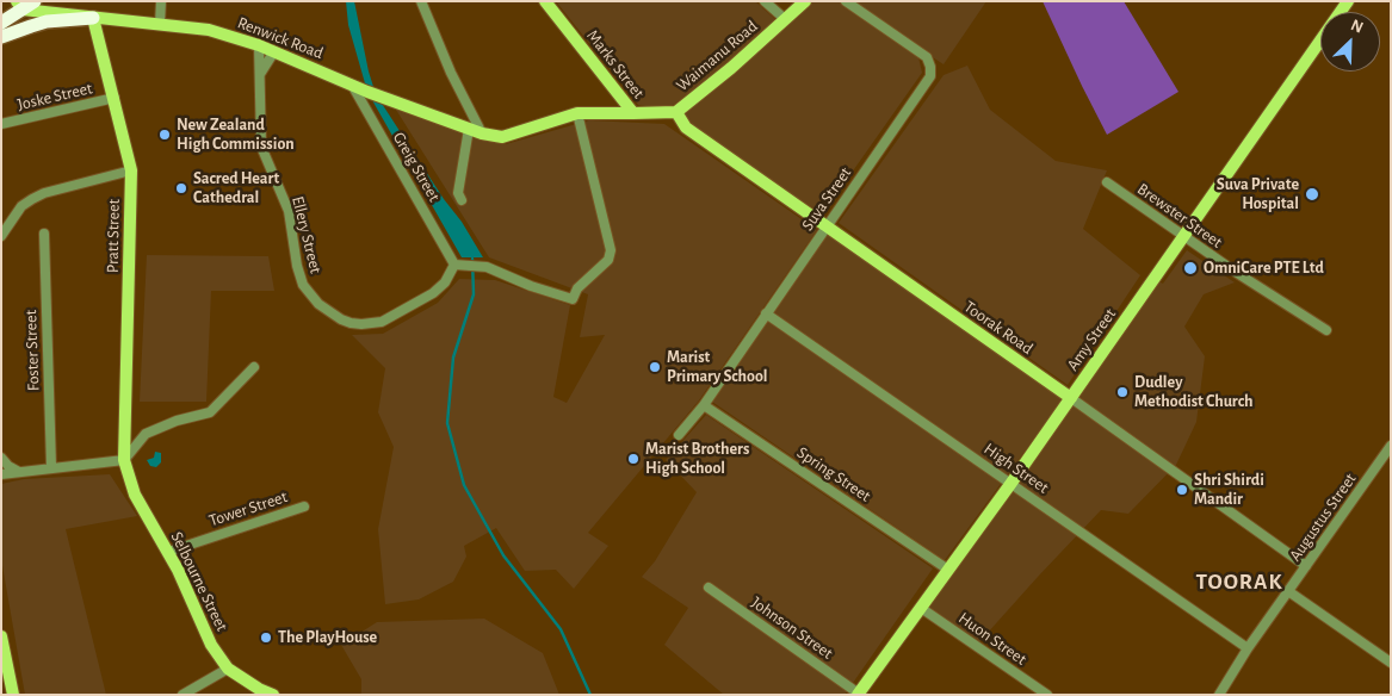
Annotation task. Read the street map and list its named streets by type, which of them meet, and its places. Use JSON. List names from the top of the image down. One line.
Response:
{"streets":{"main road":["Renwick Road","Waimanu Road","Marks Street","Pratt Street","Toorak Road","Amy Street","Selbourne Street"],"street":["Joske Street","Greig Street","Suva Street","Brewster Street","Ellery Street","Foster Street","High Street","Spring Street","Tower Street","Augustus Street","Johnson Street","Huon Street"]},"crossings":[["Renwick Road","Greig Street"],["Renwick Road","Ellery Street"],["Renwick Road","Pratt Street"],["Waimanu Road","Marks Street"],["Waimanu Road","Toorak Road"],["Marks Street","Toorak Road"],["Joske Street","Pratt Street"],["Greig Street","Ellery Street"],["Suva Street","Toorak Road"],["Suva Street","High Street"],["Suva Street","Spring Street"],["Brewster Street","Amy Street"],["Pratt Street","Selbourne Street"],["Toorak Road","Amy Street"],["Toorak Road","Augustus Street"],["Amy Street","High Street"],["Amy Street","Spring Street"],["Amy Street","Johnson Street"],["Amy Street","Huon Street"],["High Street","Augustus Street"],["Tower Street","Selbourne Street"]],"districts":["TOORAK"],"places":["New Zealand High Commission","Sacred Heart Cathedral","Suva Private Hospital","OmniCare PTE Ltd","Marist Primary School","Dudley Methodist Church","Marist Brothers High School","Shri Shirdi Mandir","The PlayHouse"],"north":"top right"}
